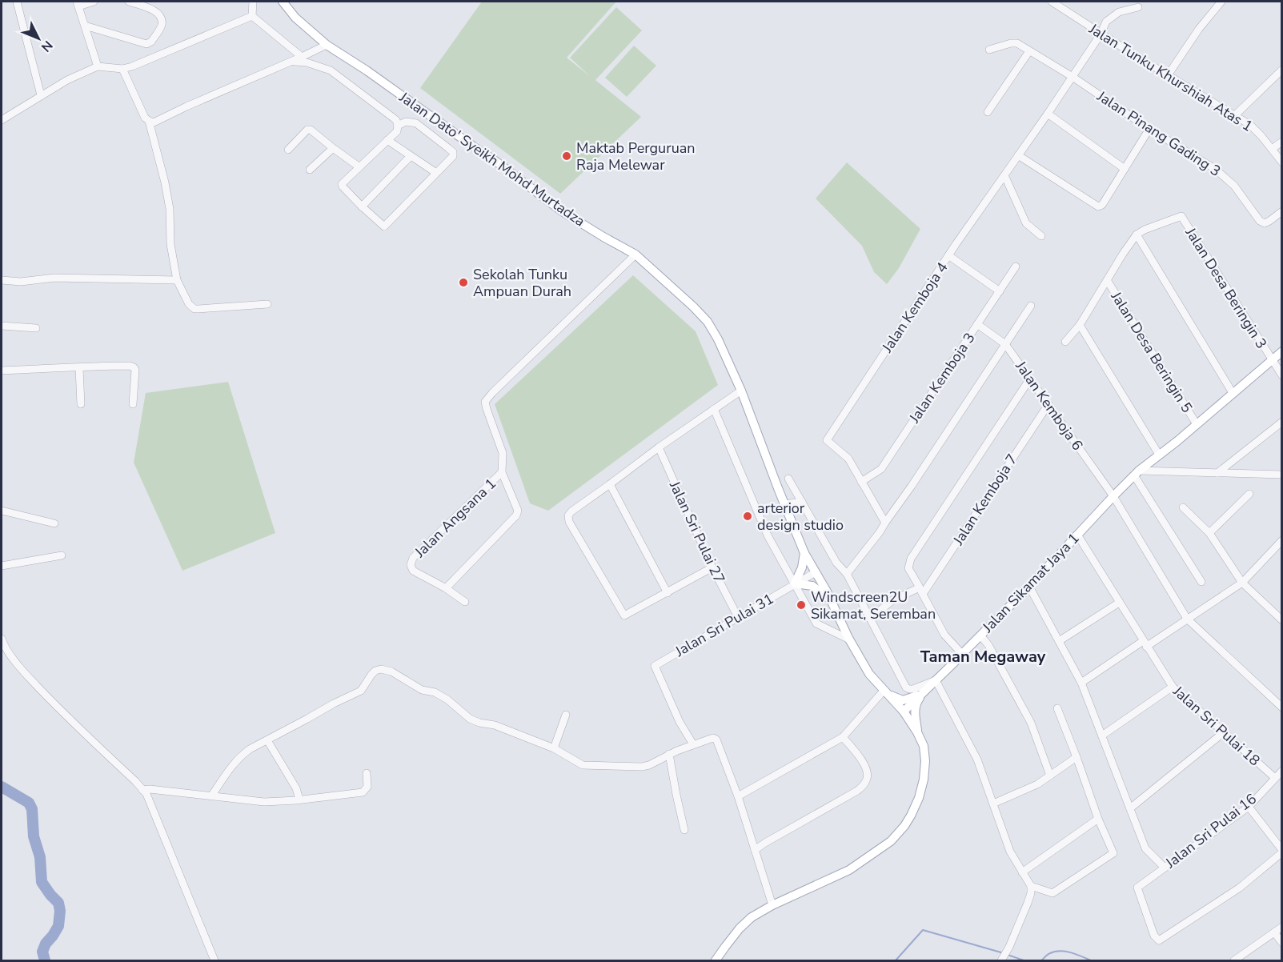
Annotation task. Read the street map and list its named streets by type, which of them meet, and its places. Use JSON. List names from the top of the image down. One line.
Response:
{"streets":{"main road":["Jalan Dato' Syeikh Mohd Murtadza","Jalan Sikamat Jaya 1"],"street":["Jalan Tunku Khurshiah Atas 1","Jalan Pinang Gading 3","Jalan Desa Beringin 3","Jalan Kemboja 4","Jalan Desa Beringin 5","Jalan Kemboja 3","Jalan Kemboja 6","Jalan Kemboja 7","Jalan Angsana 1","Jalan Sri Pulai 27","Jalan Sri Pulai 31","Jalan Sri Pulai 18","Jalan Sri Pulai 16"]},"crossings":[["Jalan Tunku Khurshiah Atas 1","Jalan Kemboja 4"],["Jalan Pinang Gading 3","Jalan Kemboja 4"],["Jalan Dato' Syeikh Mohd Murtadza","Jalan Sikamat Jaya 1"],["Jalan Dato' Syeikh Mohd Murtadza","Jalan Sri Pulai 31"],["Jalan Desa Beringin 3","Jalan Sikamat Jaya 1"],["Jalan Kemboja 4","Jalan Kemboja 3"],["Jalan Desa Beringin 5","Jalan Sikamat Jaya 1"],["Jalan Kemboja 3","Jalan Kemboja 6"],["Jalan Kemboja 6","Jalan Kemboja 7"],["Jalan Kemboja 6","Jalan Sikamat Jaya 1"],["Jalan Sri Pulai 27","Jalan Sri Pulai 31"],["Jalan Sikamat Jaya 1","Jalan Sri Pulai 18"],["Jalan Sri Pulai 18","Jalan Sri Pulai 16"]],"districts":["Taman Megaway"],"places":["Maktab Perguruan Raja Melewar","Sekolah Tunku Ampuan Durah","arterior design studio","Windscreen2U Sikamat, Seremban"],"north":"bottom right"}
